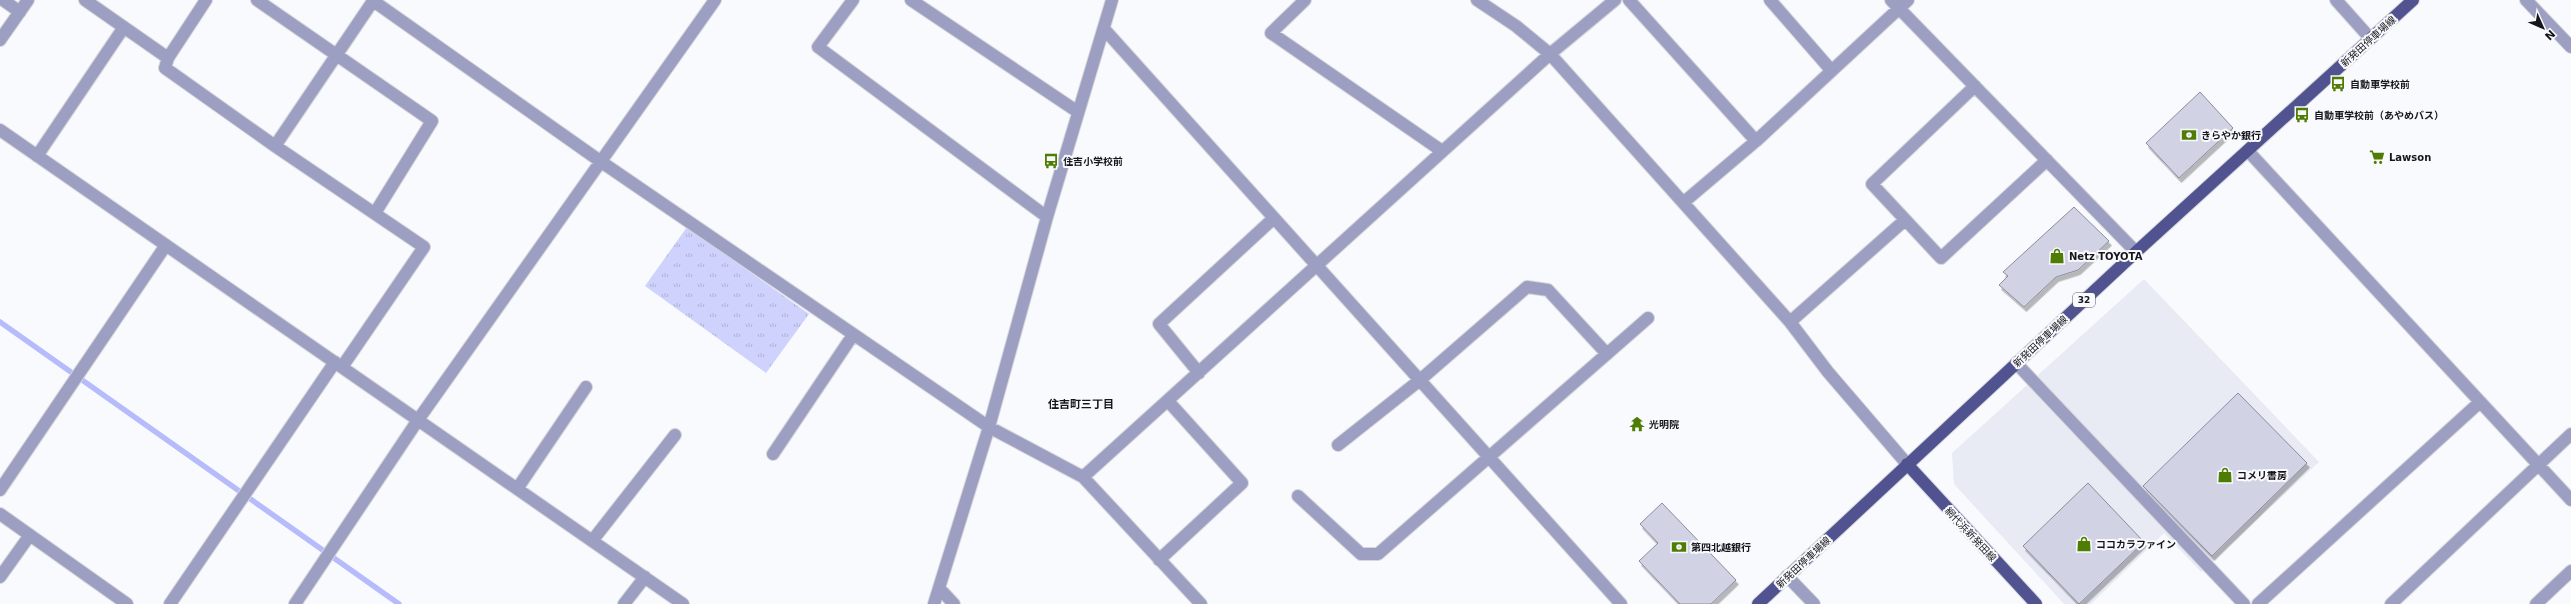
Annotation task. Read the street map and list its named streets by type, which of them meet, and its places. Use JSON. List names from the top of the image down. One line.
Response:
{"streets":{"main road":["新発田停車場線","32","網代浜新発田線"]},"crossings":[["新発田停車場線","網代浜新発田線"]],"districts":["住吉町三丁目"],"places":{"bus stop":["自動車学校前","自動車学校前（あやめバス）","住吉小学校前"],"bank":["きらやか銀行","第四北越銀行"],"supermarket":["Lawson"],"shop":["Netz TOYOTA","コメリ書房","ココカラファイン"],"temple":["光明院"]},"north":"bottom right"}
